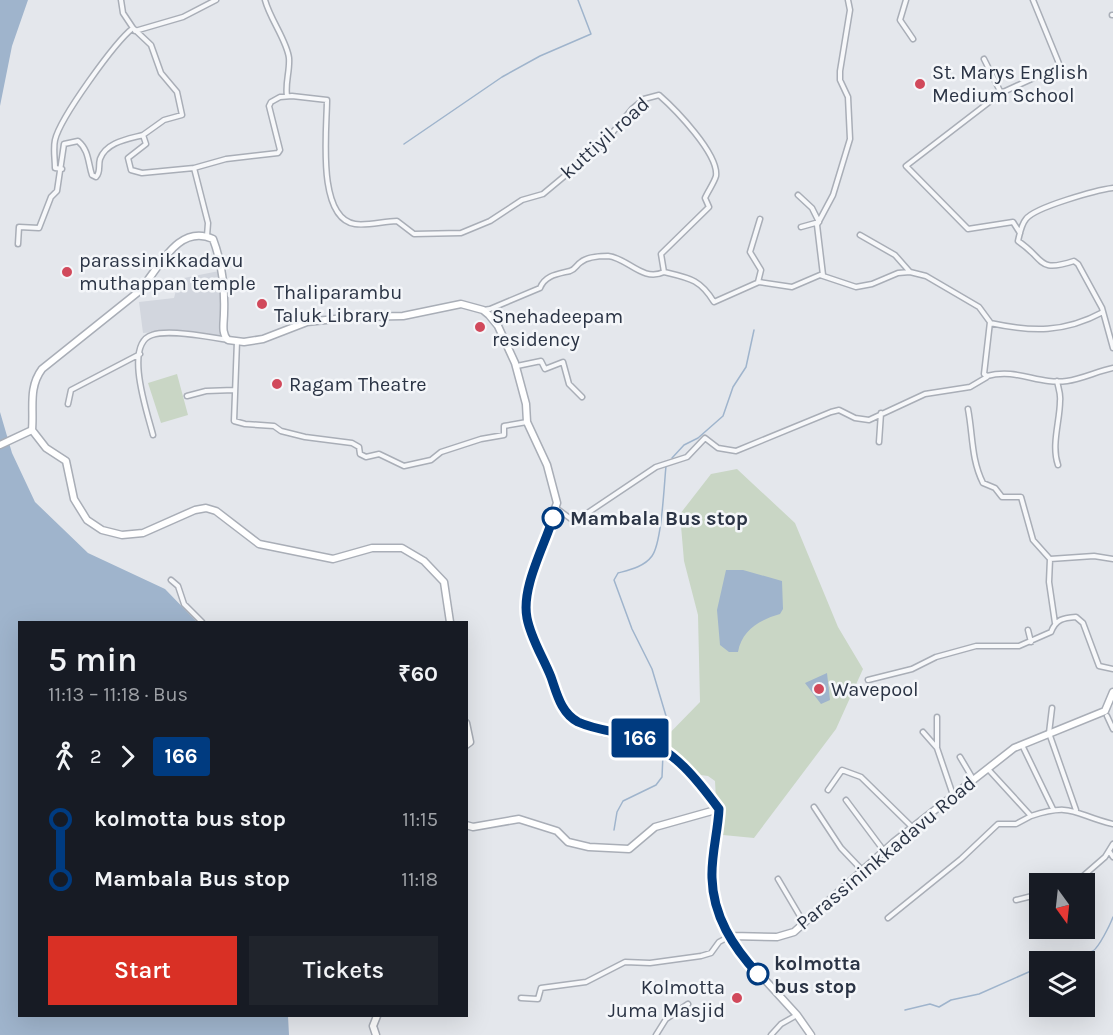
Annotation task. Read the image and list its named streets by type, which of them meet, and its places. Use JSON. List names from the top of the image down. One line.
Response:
{"streets":{"main road":["Parassininkkadavu Road"],"street":["kuttiyil road"]},"places":["St. Marys English Medium School","parassinikkadavu muthappan temple","Thaliparambu Taluk Library","Snehadeepam residency","Ragam Theatre","Mambala Bus stop","Wavepool","kolmotta bus stop","Kolmotta Juma Masjid"],"lines":["bus line 166"],"north":"bottom","page":{"on_map":"166","heading":["5 min","11:13 – 11:18 · Bus","₹60"],"legs":["2","166"],"list":[{"name":"kolmotta bus stop","value":"11:15"},{"name":"Mambala Bus stop","value":"11:18"}],"buttons":["Start","Tickets"]}}
